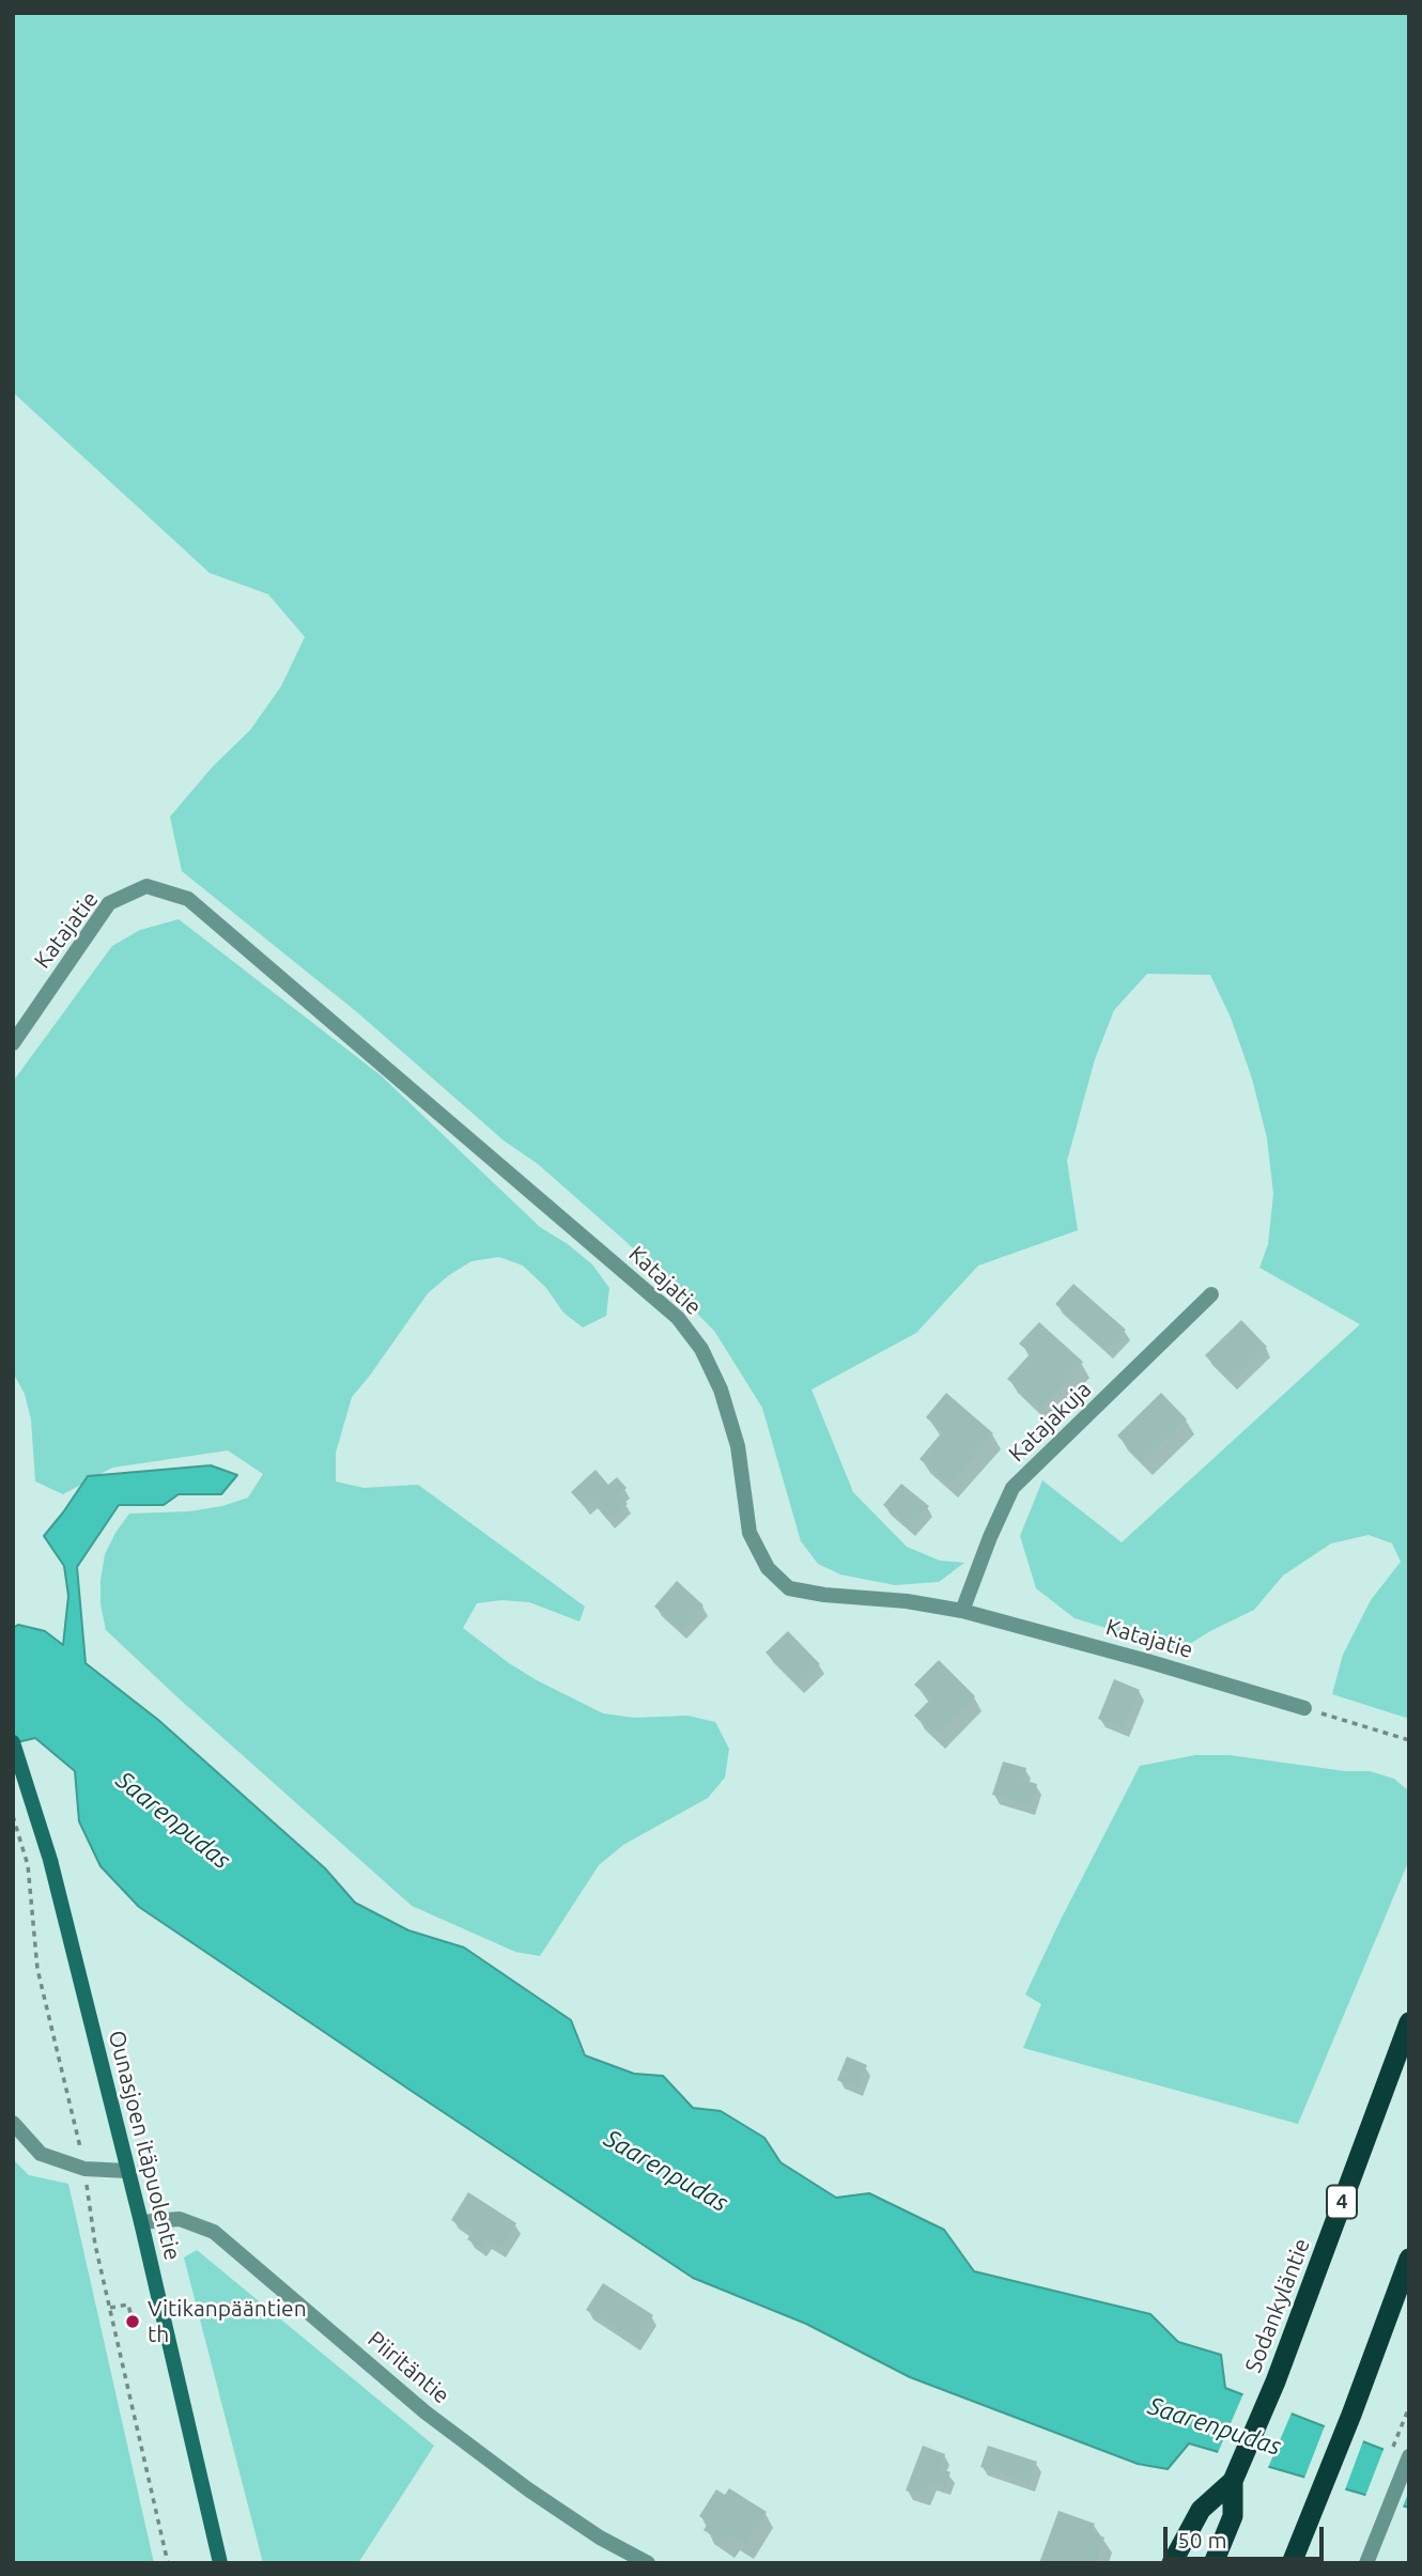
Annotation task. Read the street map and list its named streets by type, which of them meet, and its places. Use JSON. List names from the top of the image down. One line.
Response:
{"streets":{"highway":["4","Sodankyläntie"],"main road":["Ounasjoen itäpuolentie"],"street":["Katajatie","Katajakuja","Piiritäntie"]},"crossings":[["Katajatie","Katajakuja"],["Ounasjoen itäpuolentie","Piiritäntie"]],"water":["Saarenpudas"],"places":["Vitikanpääntien th"],"scale_bar":"50 m"}
